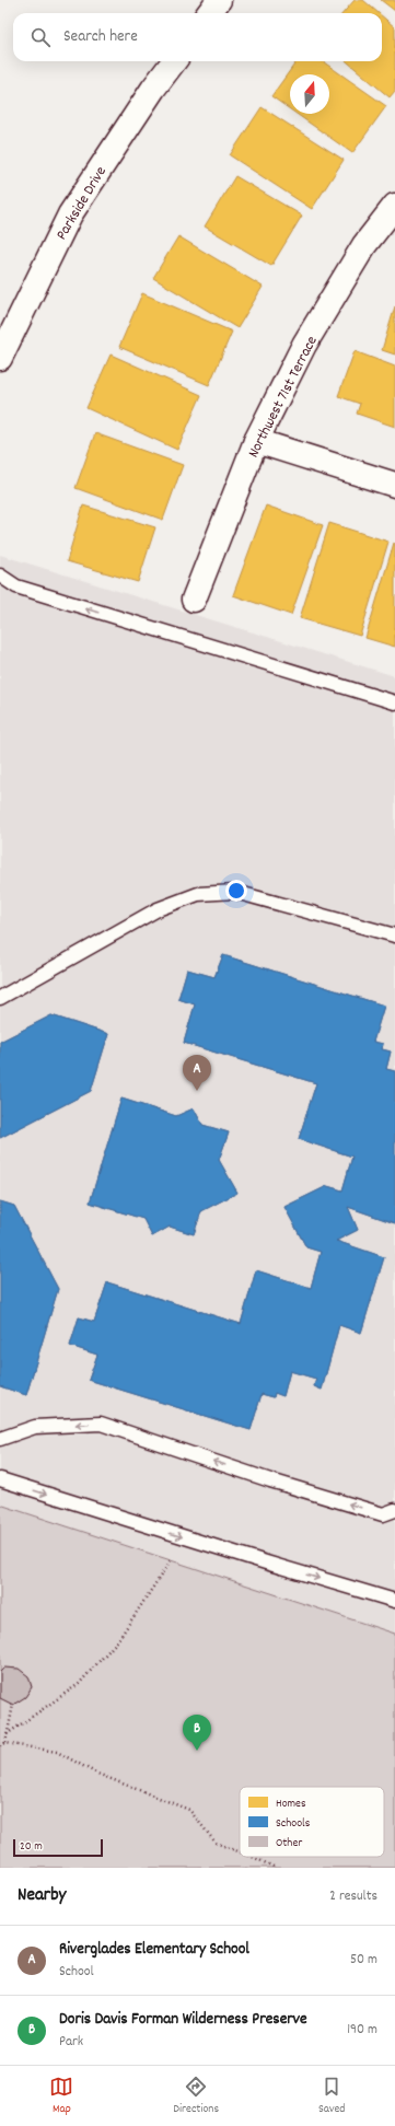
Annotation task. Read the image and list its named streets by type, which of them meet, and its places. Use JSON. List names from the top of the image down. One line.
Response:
{"streets":{"street":["Parkside Drive","Northwest 71st Terrace"]},"legend":["Homes","Schools","Other"],"scale_bar":"20 m","north":"top","page":{"search":"Search here","pins":["A","B"],"scale":"20 m","heading":["Nearby","2 results"],"list":[{"mark":"A","name":"Riverglades Elementary School","note":"School","value":"50 m"},{"mark":"B","name":"Doris Davis Forman Wilderness Preserve","note":"Park","value":"190 m"}],"nav":["Map","Directions","Saved"]}}
